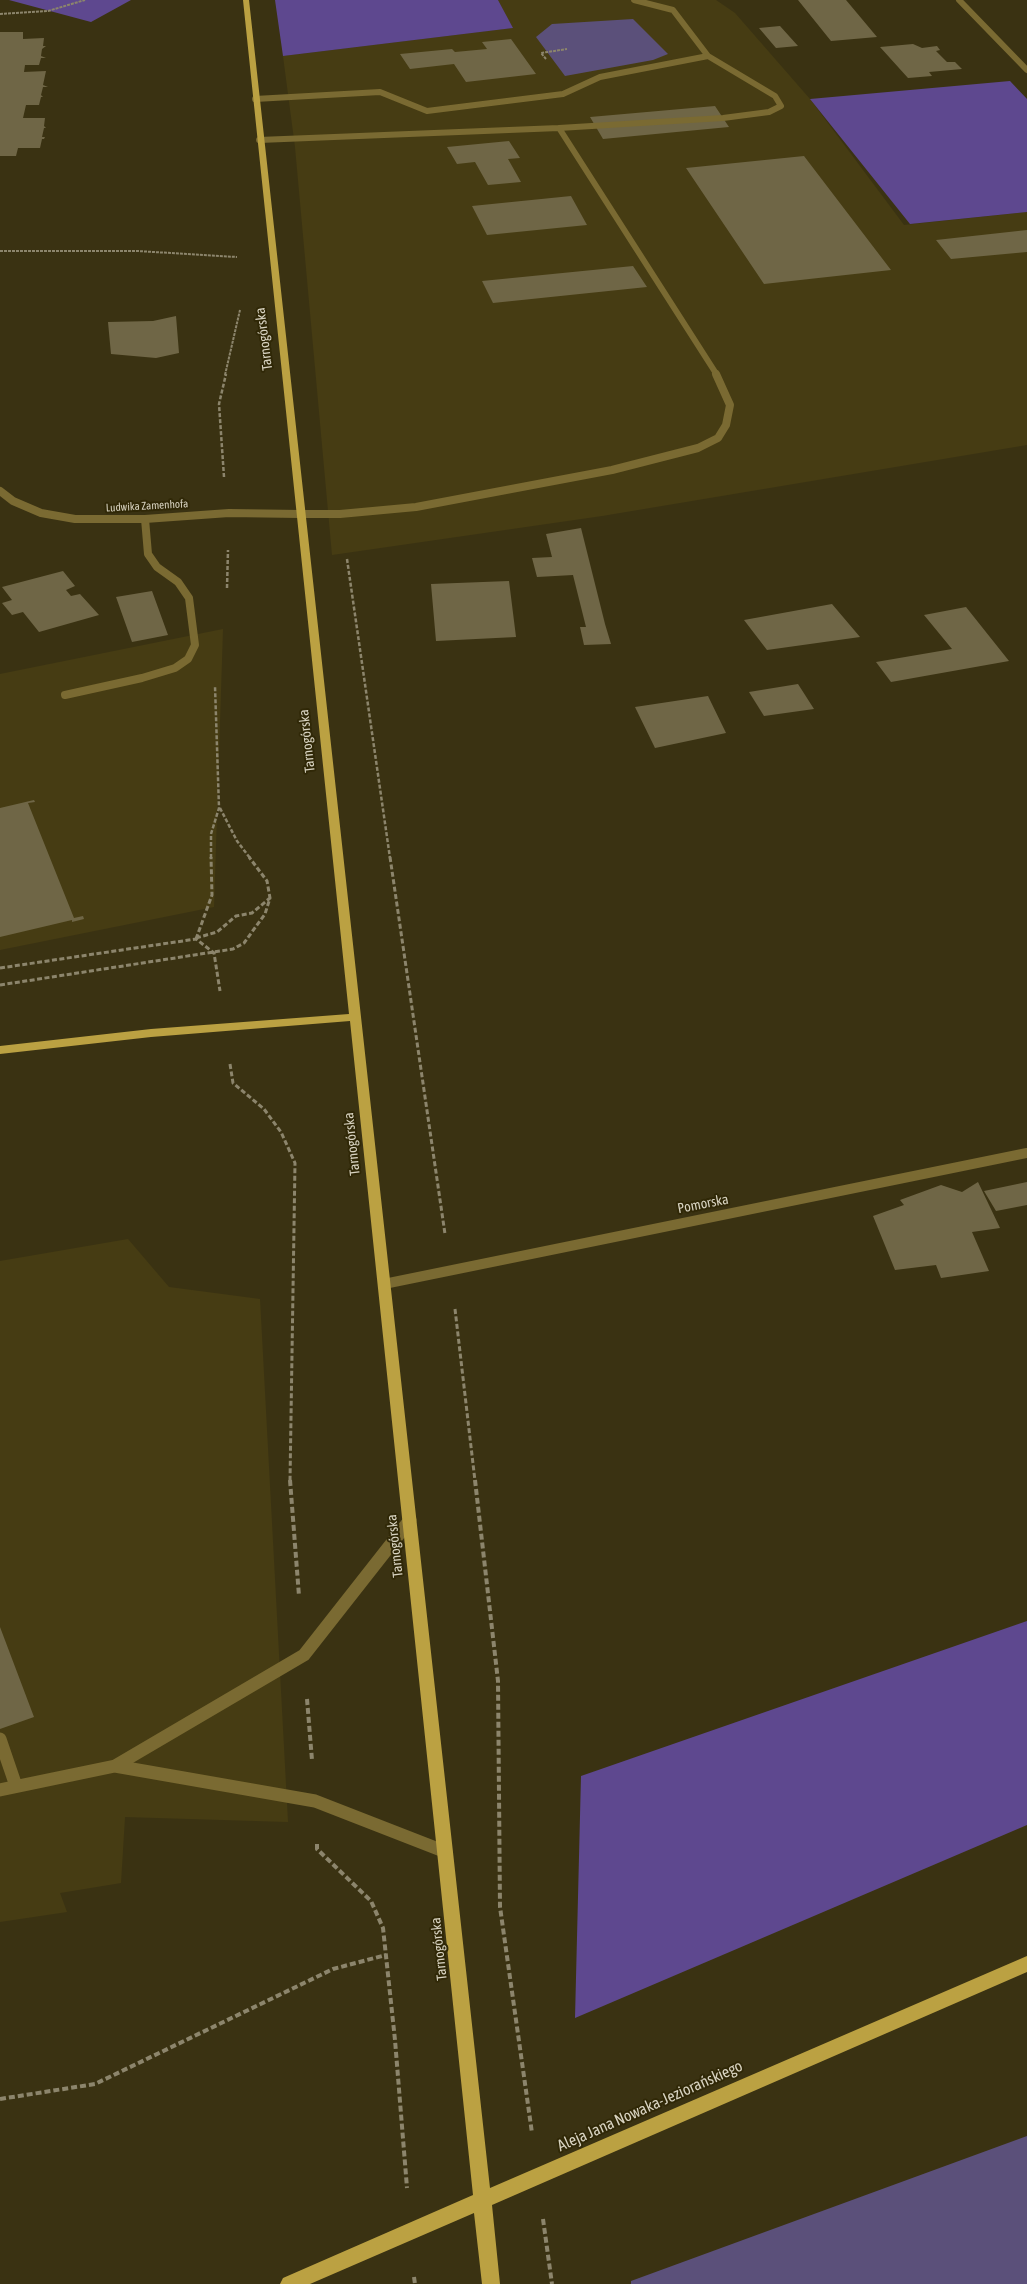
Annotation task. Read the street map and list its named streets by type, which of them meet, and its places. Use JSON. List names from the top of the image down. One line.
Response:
{"streets":{"main road":["Tarnogórska","Aleja Jana Nowaka-Jeziorańskiego"],"street":["Ludwika Zamenhofa","Pomorska"]},"crossings":[["Tarnogórska","Ludwika Zamenhofa"],["Tarnogórska","Pomorska"]]}
